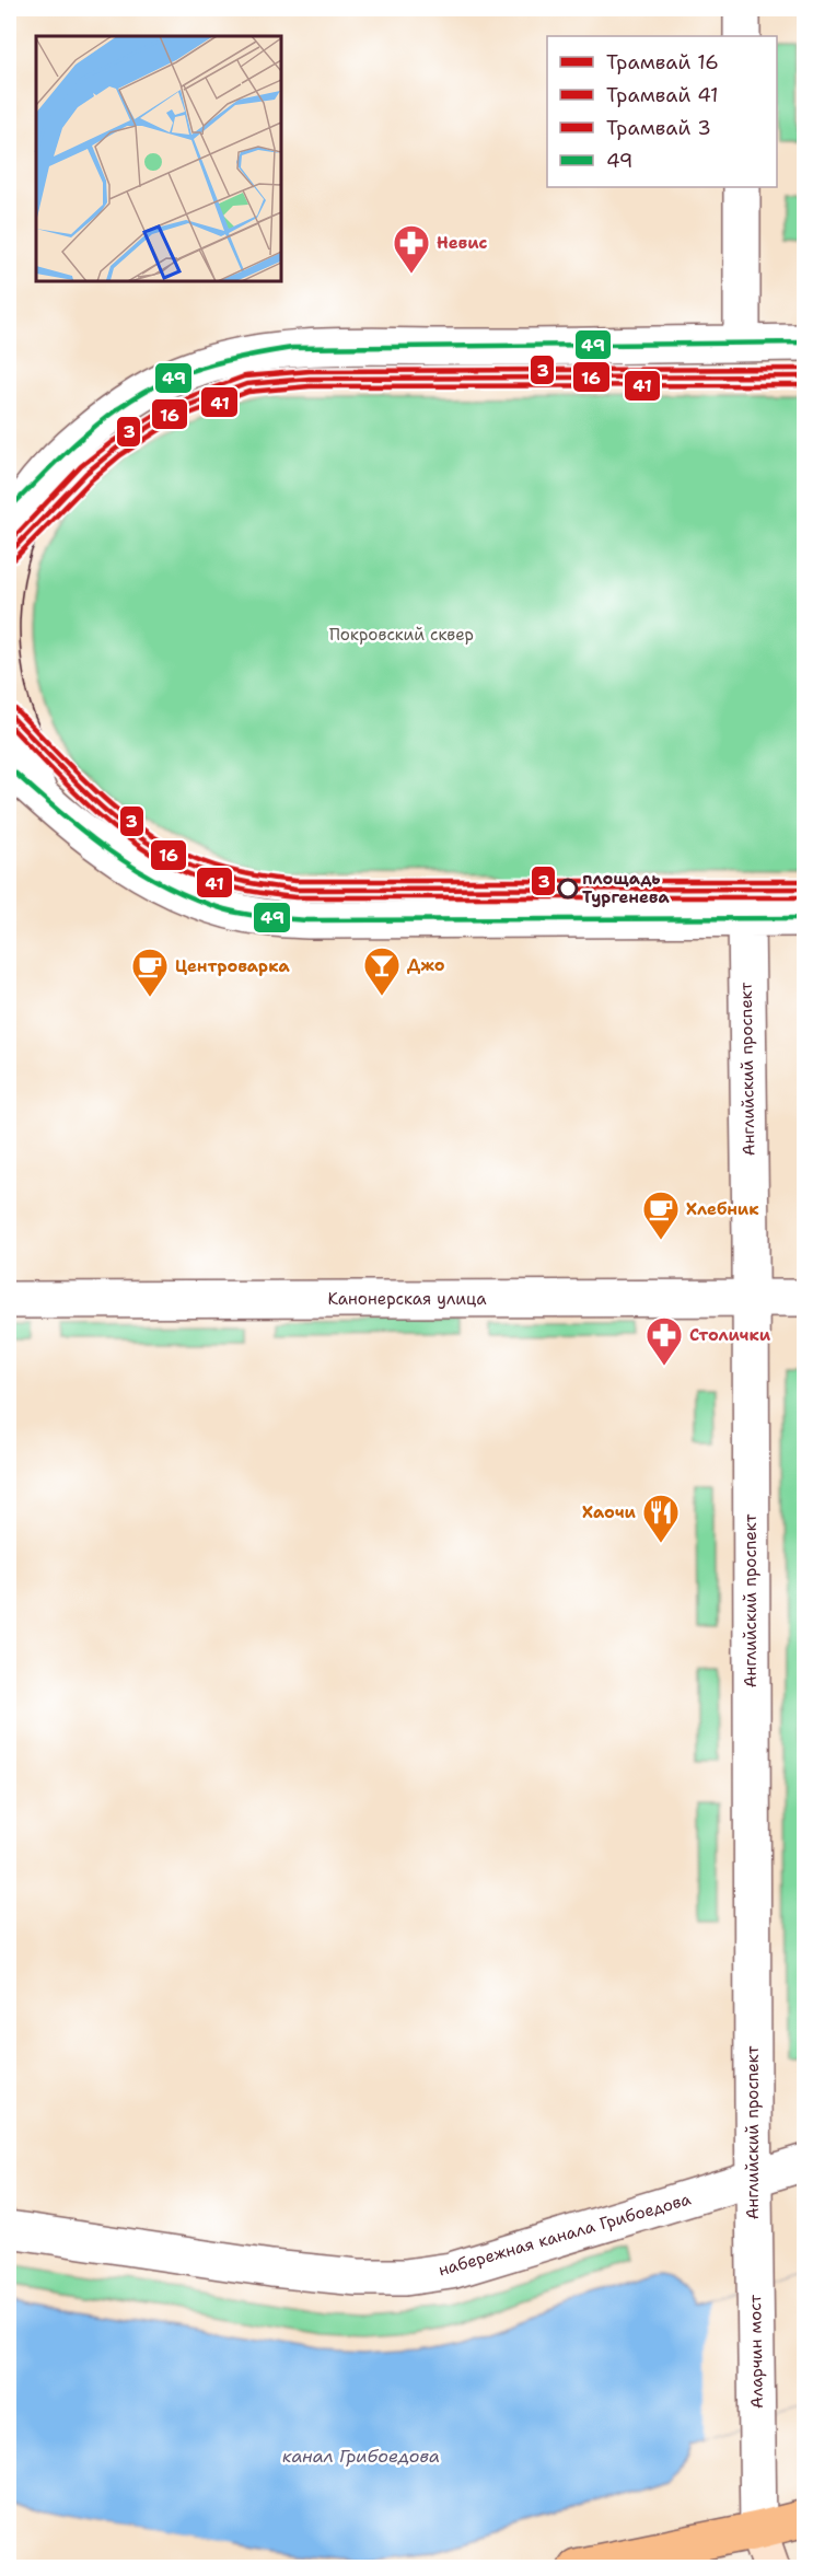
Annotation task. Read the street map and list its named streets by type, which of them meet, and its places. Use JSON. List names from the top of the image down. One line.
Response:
{"streets":{"street":["Английский проспект","Канонерская улица","набережная канала Грибоедова","Аларчин мост"]},"crossings":[["Английский проспект","Канонерская улица"],["Английский проспект","набережная канала Грибоедова"],["Английский проспект","Аларчин мост"]],"water":["канал Грибоедова"],"parks":["Покровский сквер"],"places":{"pharmacy":["Невис","Столички"],"other":["площадь Тургенева"],"bar":["Джо"],"cafe":["Центроварка","Хлебник"],"restaurant":["Хаочи"]},"lines":["transit line 49","tram line 3","tram line 16","tram line 41"],"legend":["Трамвай 16","Трамвай 41","Трамвай 3","49"]}
